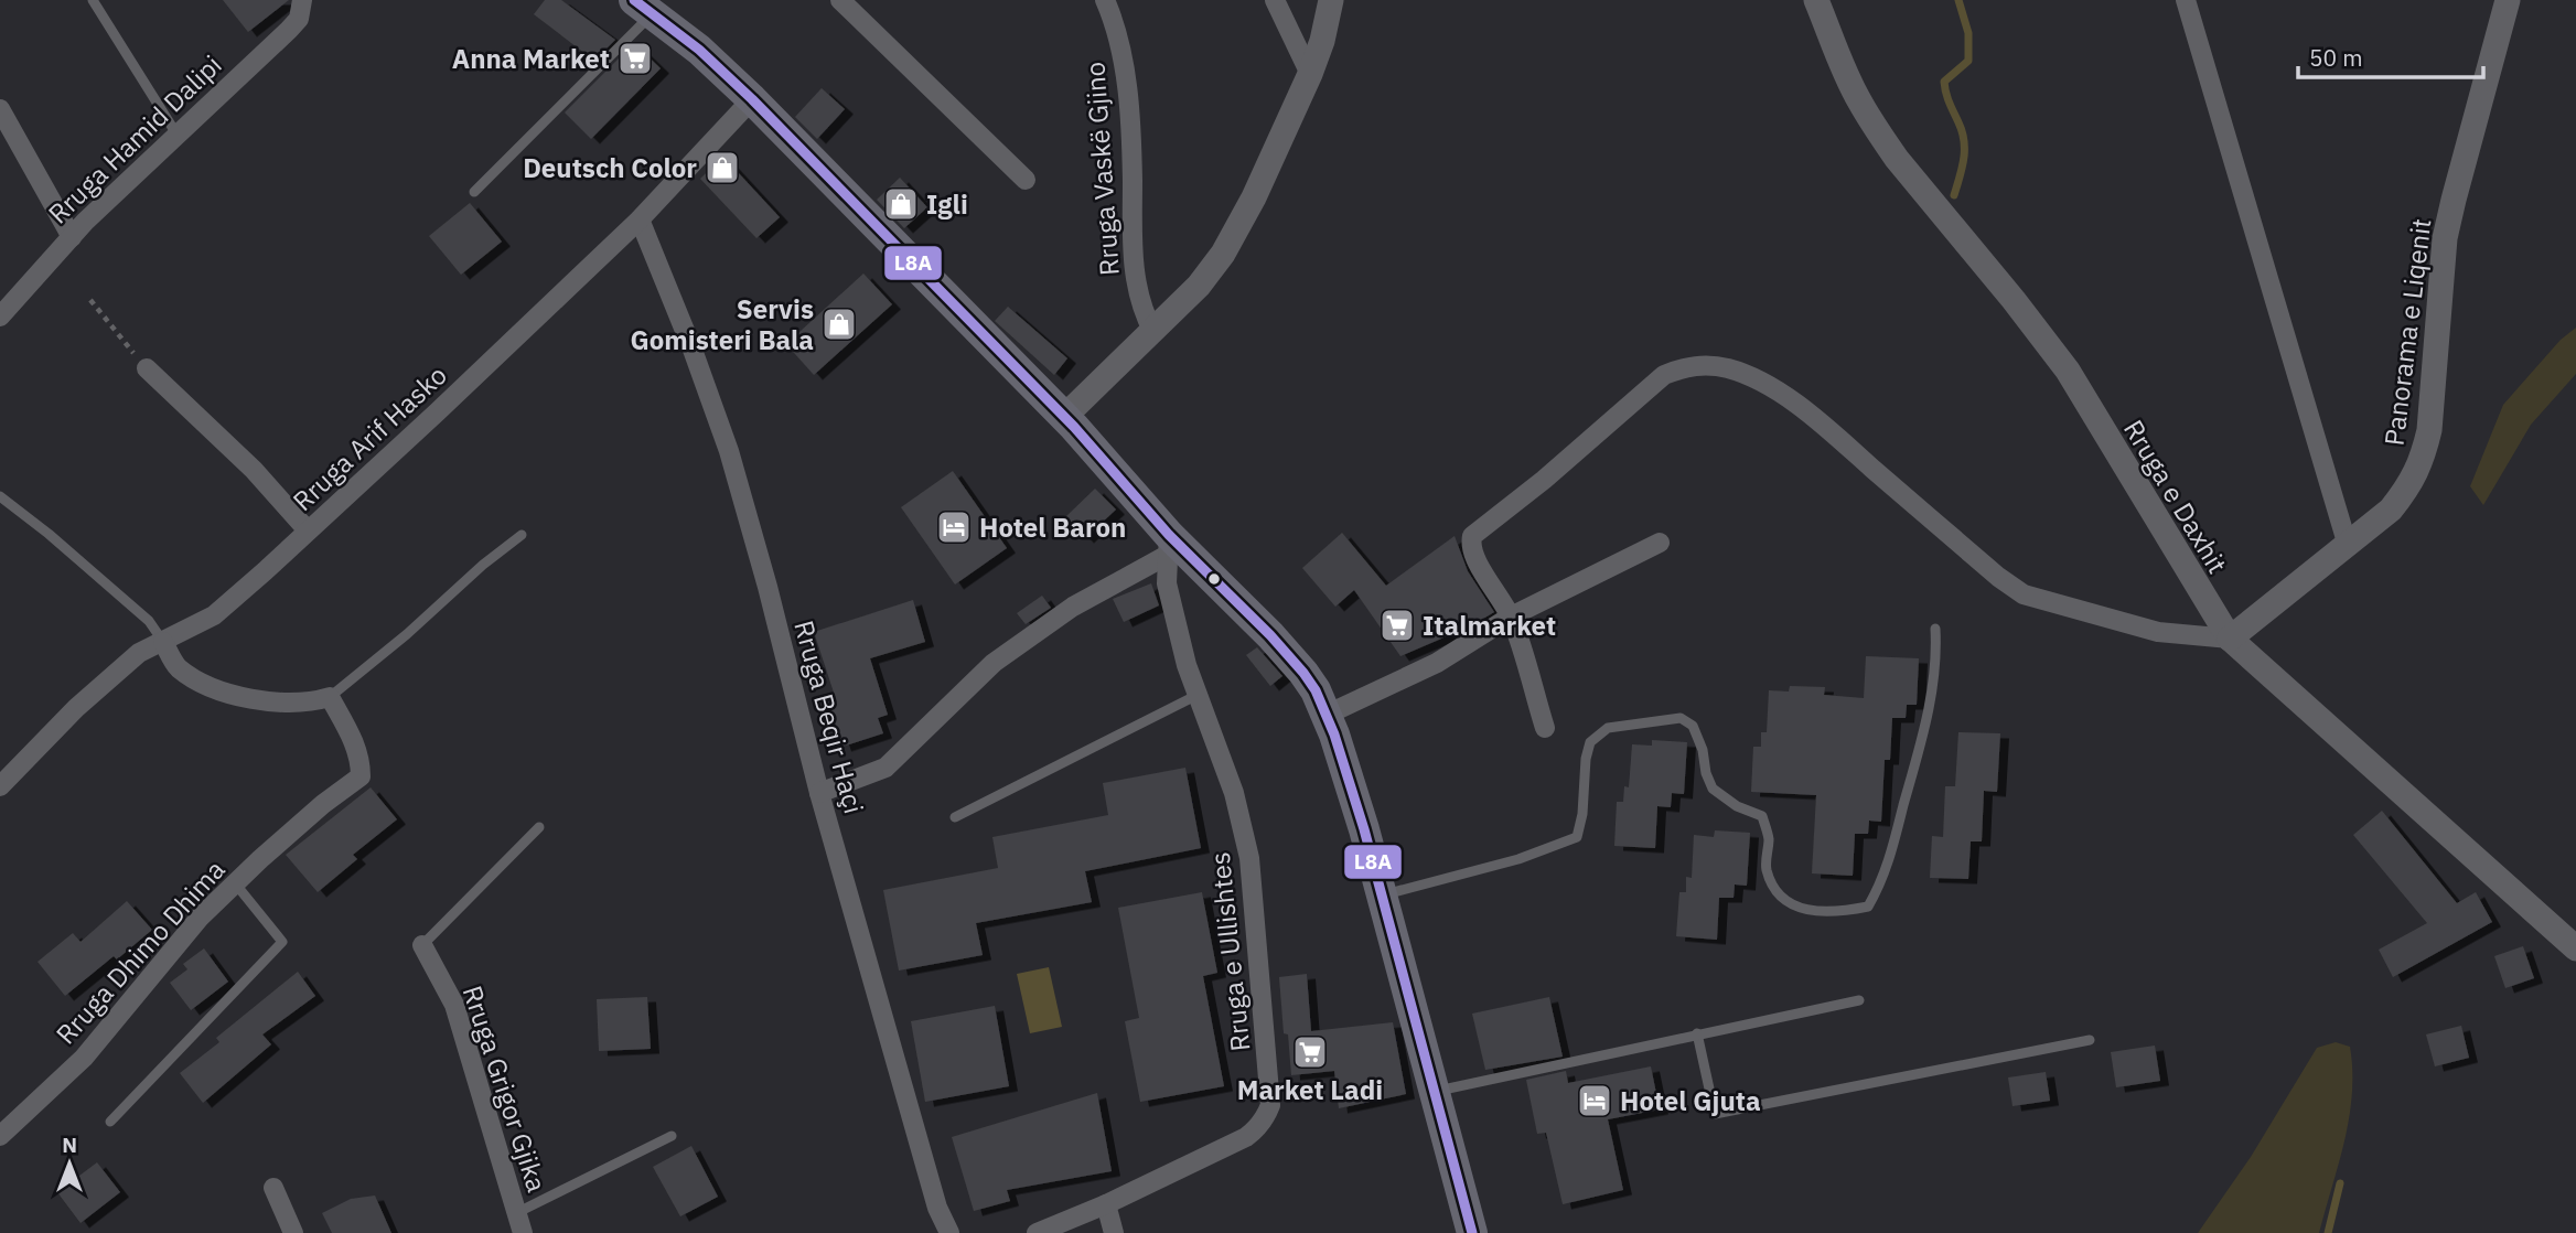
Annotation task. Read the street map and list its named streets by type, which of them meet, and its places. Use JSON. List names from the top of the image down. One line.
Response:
{"streets":{"street":["Rruga Hamid Dalipi","Rruga Vaskë Gjino","Panorama e Liqenit","Rruga Arif Hasko","Rruga e Daxhit","Rruga Beqir Haçi","Rruga Dhimo Dhima","Rruga e Ullishtes","Rruga Grigor Gjika"]},"crossings":[["Panorama e Liqenit","Rruga e Daxhit"],["Rruga Arif Hasko","Rruga Beqir Haçi"]],"places":{"supermarket":["Anna Market","Italmarket","Market Ladi"],"shop":["Deutsch Color","Igli","Servis Gomisteri Bala"],"hotel":["Hotel Baron","Hotel Gjuta"]},"lines":["transit line L8A"],"scale_bar":"50 m","north":"top"}
